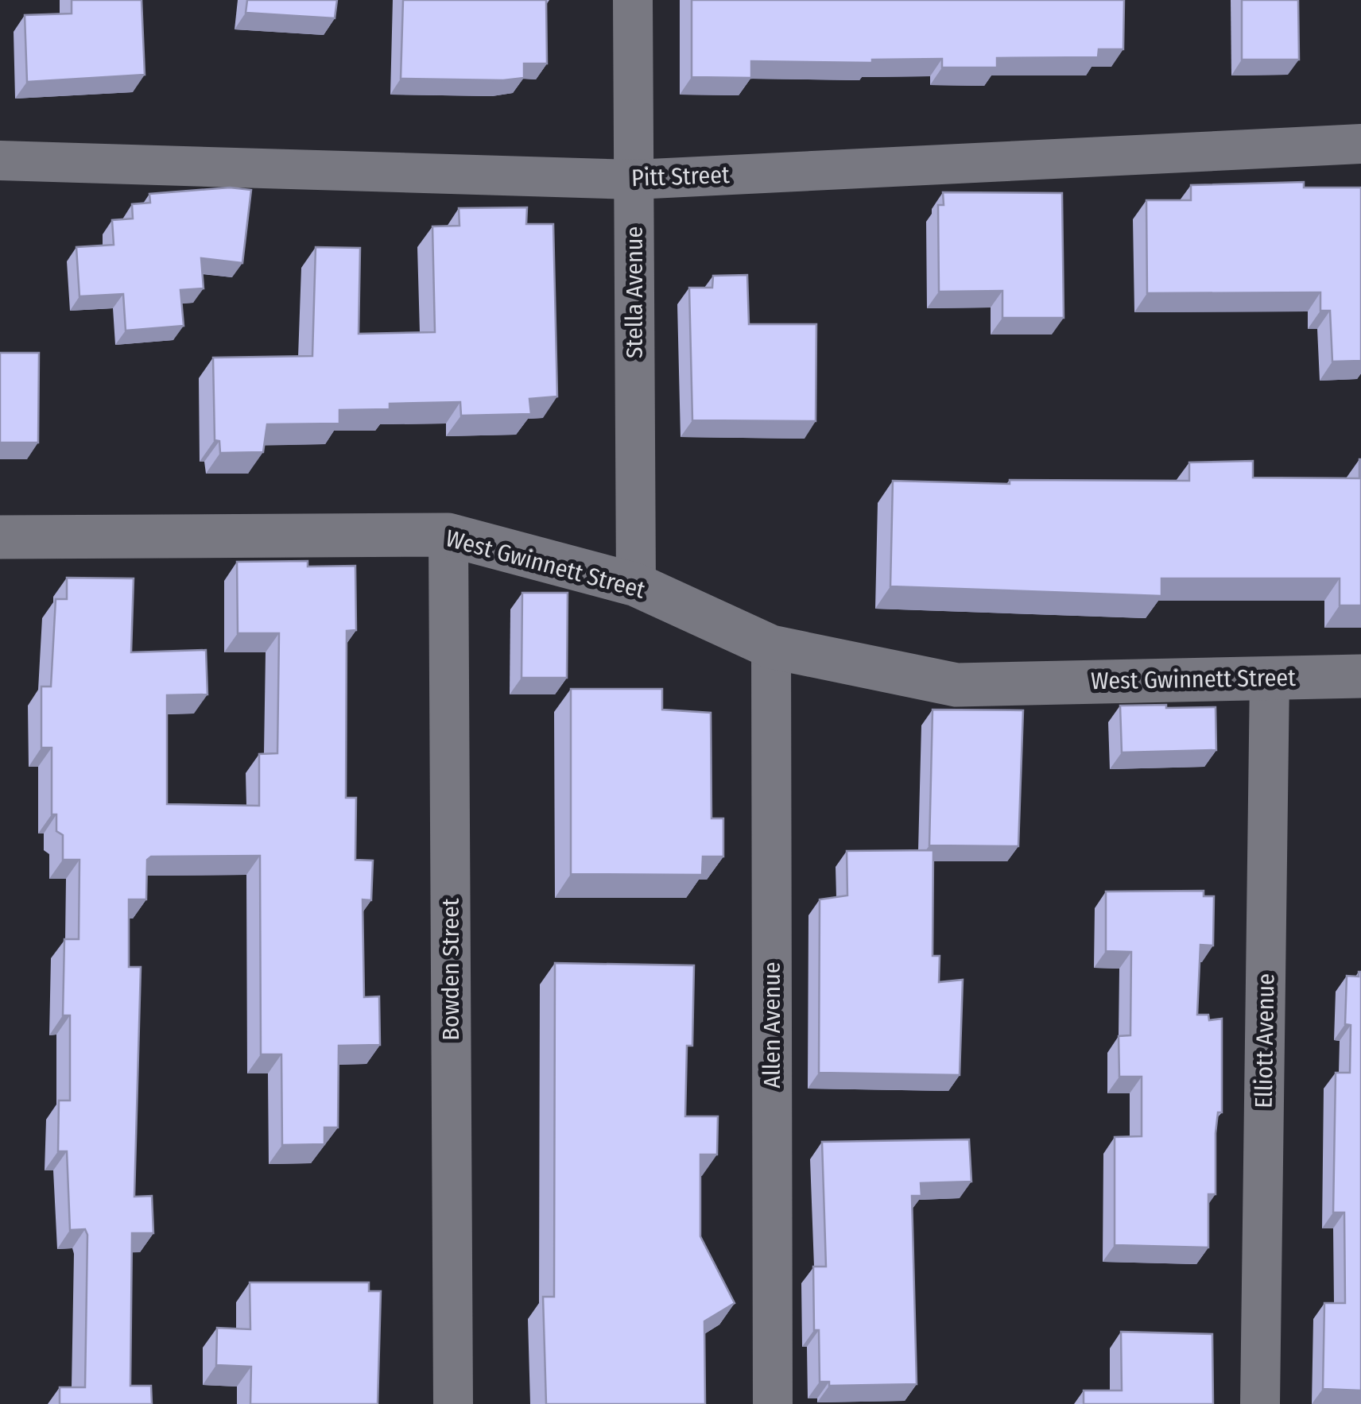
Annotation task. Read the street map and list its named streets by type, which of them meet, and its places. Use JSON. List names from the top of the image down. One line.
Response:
{"streets":{"main road":["West Gwinnett Street"],"street":["Pitt Street","Stella Avenue","Bowden Street","Allen Avenue","Elliott Avenue"]},"crossings":[["Pitt Street","Stella Avenue"],["Stella Avenue","West Gwinnett Street"],["West Gwinnett Street","Bowden Street"],["West Gwinnett Street","Allen Avenue"],["West Gwinnett Street","Elliott Avenue"]]}
